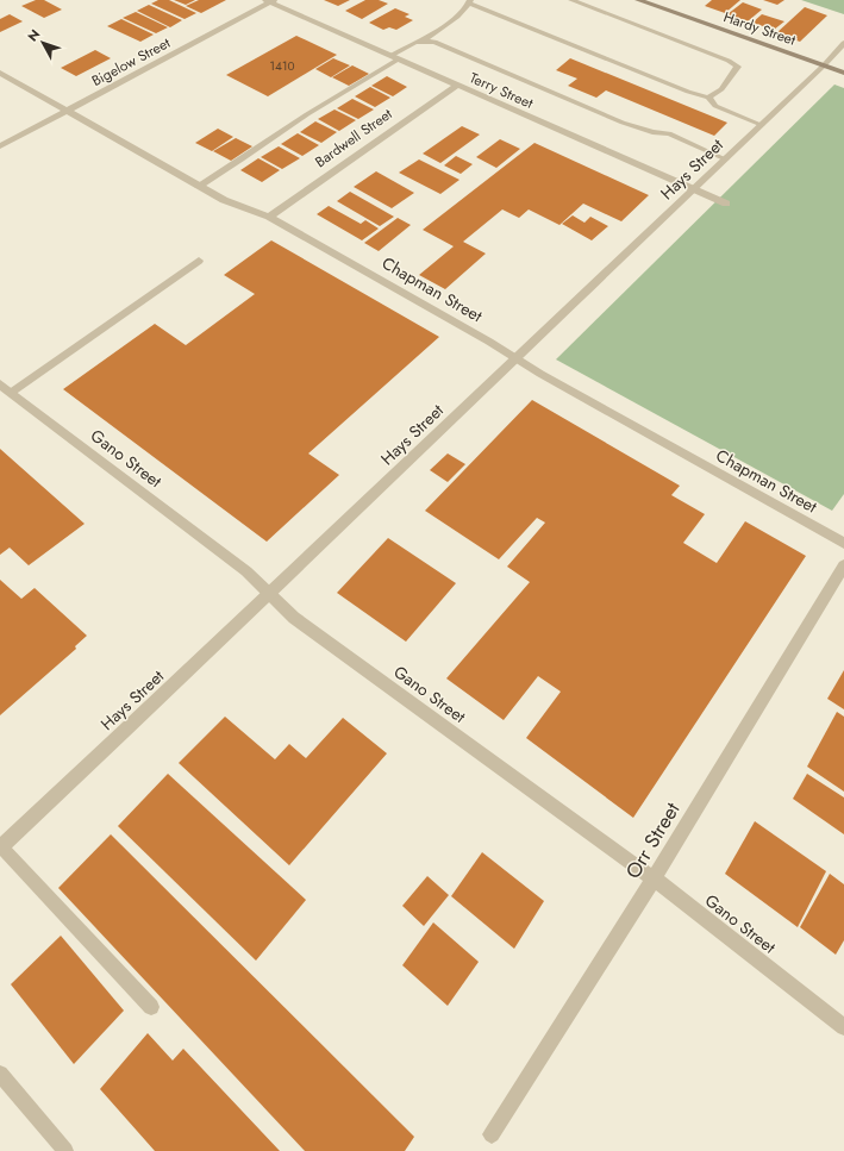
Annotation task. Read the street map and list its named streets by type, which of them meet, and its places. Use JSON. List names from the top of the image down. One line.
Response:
{"streets":{"main road":["Hardy Street"],"street":["Bigelow Street","Terry Street","Bardwell Street","Hays Street","Chapman Street","Gano Street","Orr Street"]},"crossings":[["Hardy Street","Hays Street"],["Bigelow Street","Terry Street"],["Bigelow Street","Chapman Street"],["Terry Street","Bardwell Street"],["Terry Street","Hays Street"],["Bardwell Street","Chapman Street"],["Hays Street","Chapman Street"],["Hays Street","Gano Street"],["Gano Street","Orr Street"]],"house_numbers":["1410"],"north":"top left"}
